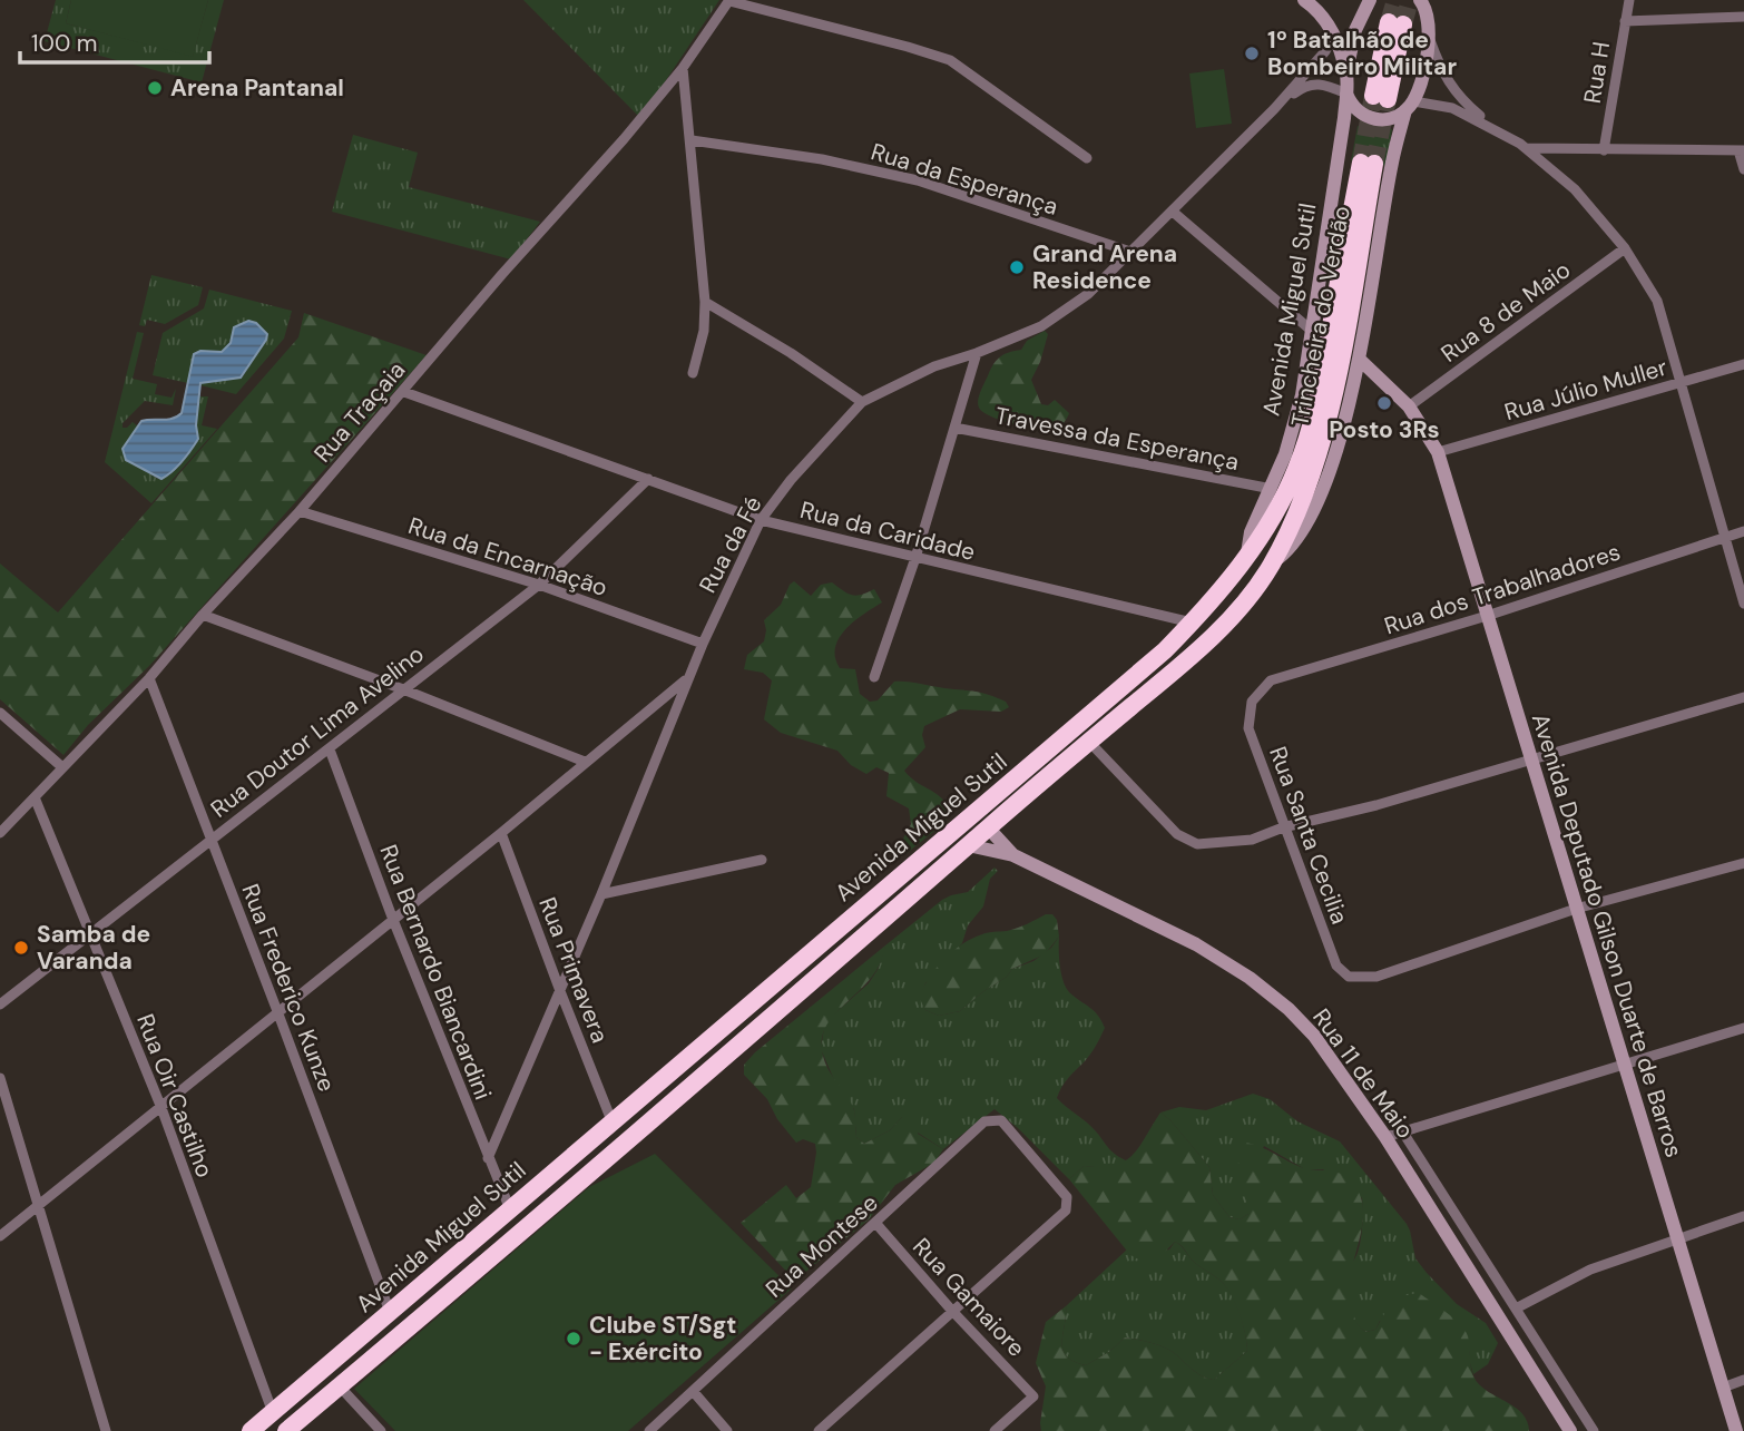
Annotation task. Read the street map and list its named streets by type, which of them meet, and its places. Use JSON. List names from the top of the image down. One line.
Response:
{"streets":{"highway":["Avenida Miguel Sutil","Trincheira do Verdão"],"street":["Rua H","Rua da Esperança","Rua 8 de Maio","Rua Júlio Muller","Rua Traçaia","Travessa da Esperança","Rua da Caridade","Rua da Fé","Rua da Encarnação","Rua dos Trabalhadores","Rua Doutor Lima Avelino","Rua Santa Cecilia","Avenida Deputado Gilson Duarte de Barros","Rua Primavera","Rua Bernardo Biancardini","Rua Frederico Kunze","Rua 11 de Maio","Rua Oir Castilho","Rua Montese","Rua Gamaiore"]},"crossings":[["Rua da Esperança","Rua da Fé"],["Avenida Miguel Sutil","Trincheira do Verdão"],["Avenida Miguel Sutil","Travessa da Esperança"],["Avenida Miguel Sutil","Rua da Caridade"],["Avenida Miguel Sutil","Rua da Fé"],["Avenida Miguel Sutil","Avenida Deputado Gilson Duarte de Barros"],["Avenida Miguel Sutil","Rua Primavera"],["Avenida Miguel Sutil","Rua Bernardo Biancardini"],["Avenida Miguel Sutil","Rua Frederico Kunze"],["Avenida Miguel Sutil","Rua 11 de Maio"],["Avenida Miguel Sutil","Rua Oir Castilho"],["Rua 8 de Maio","Avenida Deputado Gilson Duarte de Barros"],["Rua Júlio Muller","Avenida Deputado Gilson Duarte de Barros"],["Rua Traçaia","Rua da Caridade"],["Rua Traçaia","Rua da Encarnação"],["Rua Traçaia","Rua Frederico Kunze"],["Rua Traçaia","Rua Oir Castilho"],["Rua da Caridade","Rua da Fé"],["Rua da Caridade","Rua Doutor Lima Avelino"],["Rua da Fé","Rua da Encarnação"],["Rua da Fé","Rua Primavera"],["Rua da Fé","Rua Bernardo Biancardini"],["Rua da Encarnação","Rua Doutor Lima Avelino"],["Rua dos Trabalhadores","Rua Santa Cecilia"],["Rua dos Trabalhadores","Avenida Deputado Gilson Duarte de Barros"],["Rua Doutor Lima Avelino","Rua Bernardo Biancardini"],["Rua Doutor Lima Avelino","Rua Frederico Kunze"],["Rua Doutor Lima Avelino","Rua Oir Castilho"],["Rua Santa Cecilia","Avenida Deputado Gilson Duarte de Barros"],["Rua Montese","Rua Gamaiore"]],"places":["1º Batalhão de Bombeiro Militar","Arena Pantanal","Grand Arena Residence","Posto 3Rs","Samba de Varanda","Clube ST/Sgt - Exército"],"scale_bar":"100 m"}
